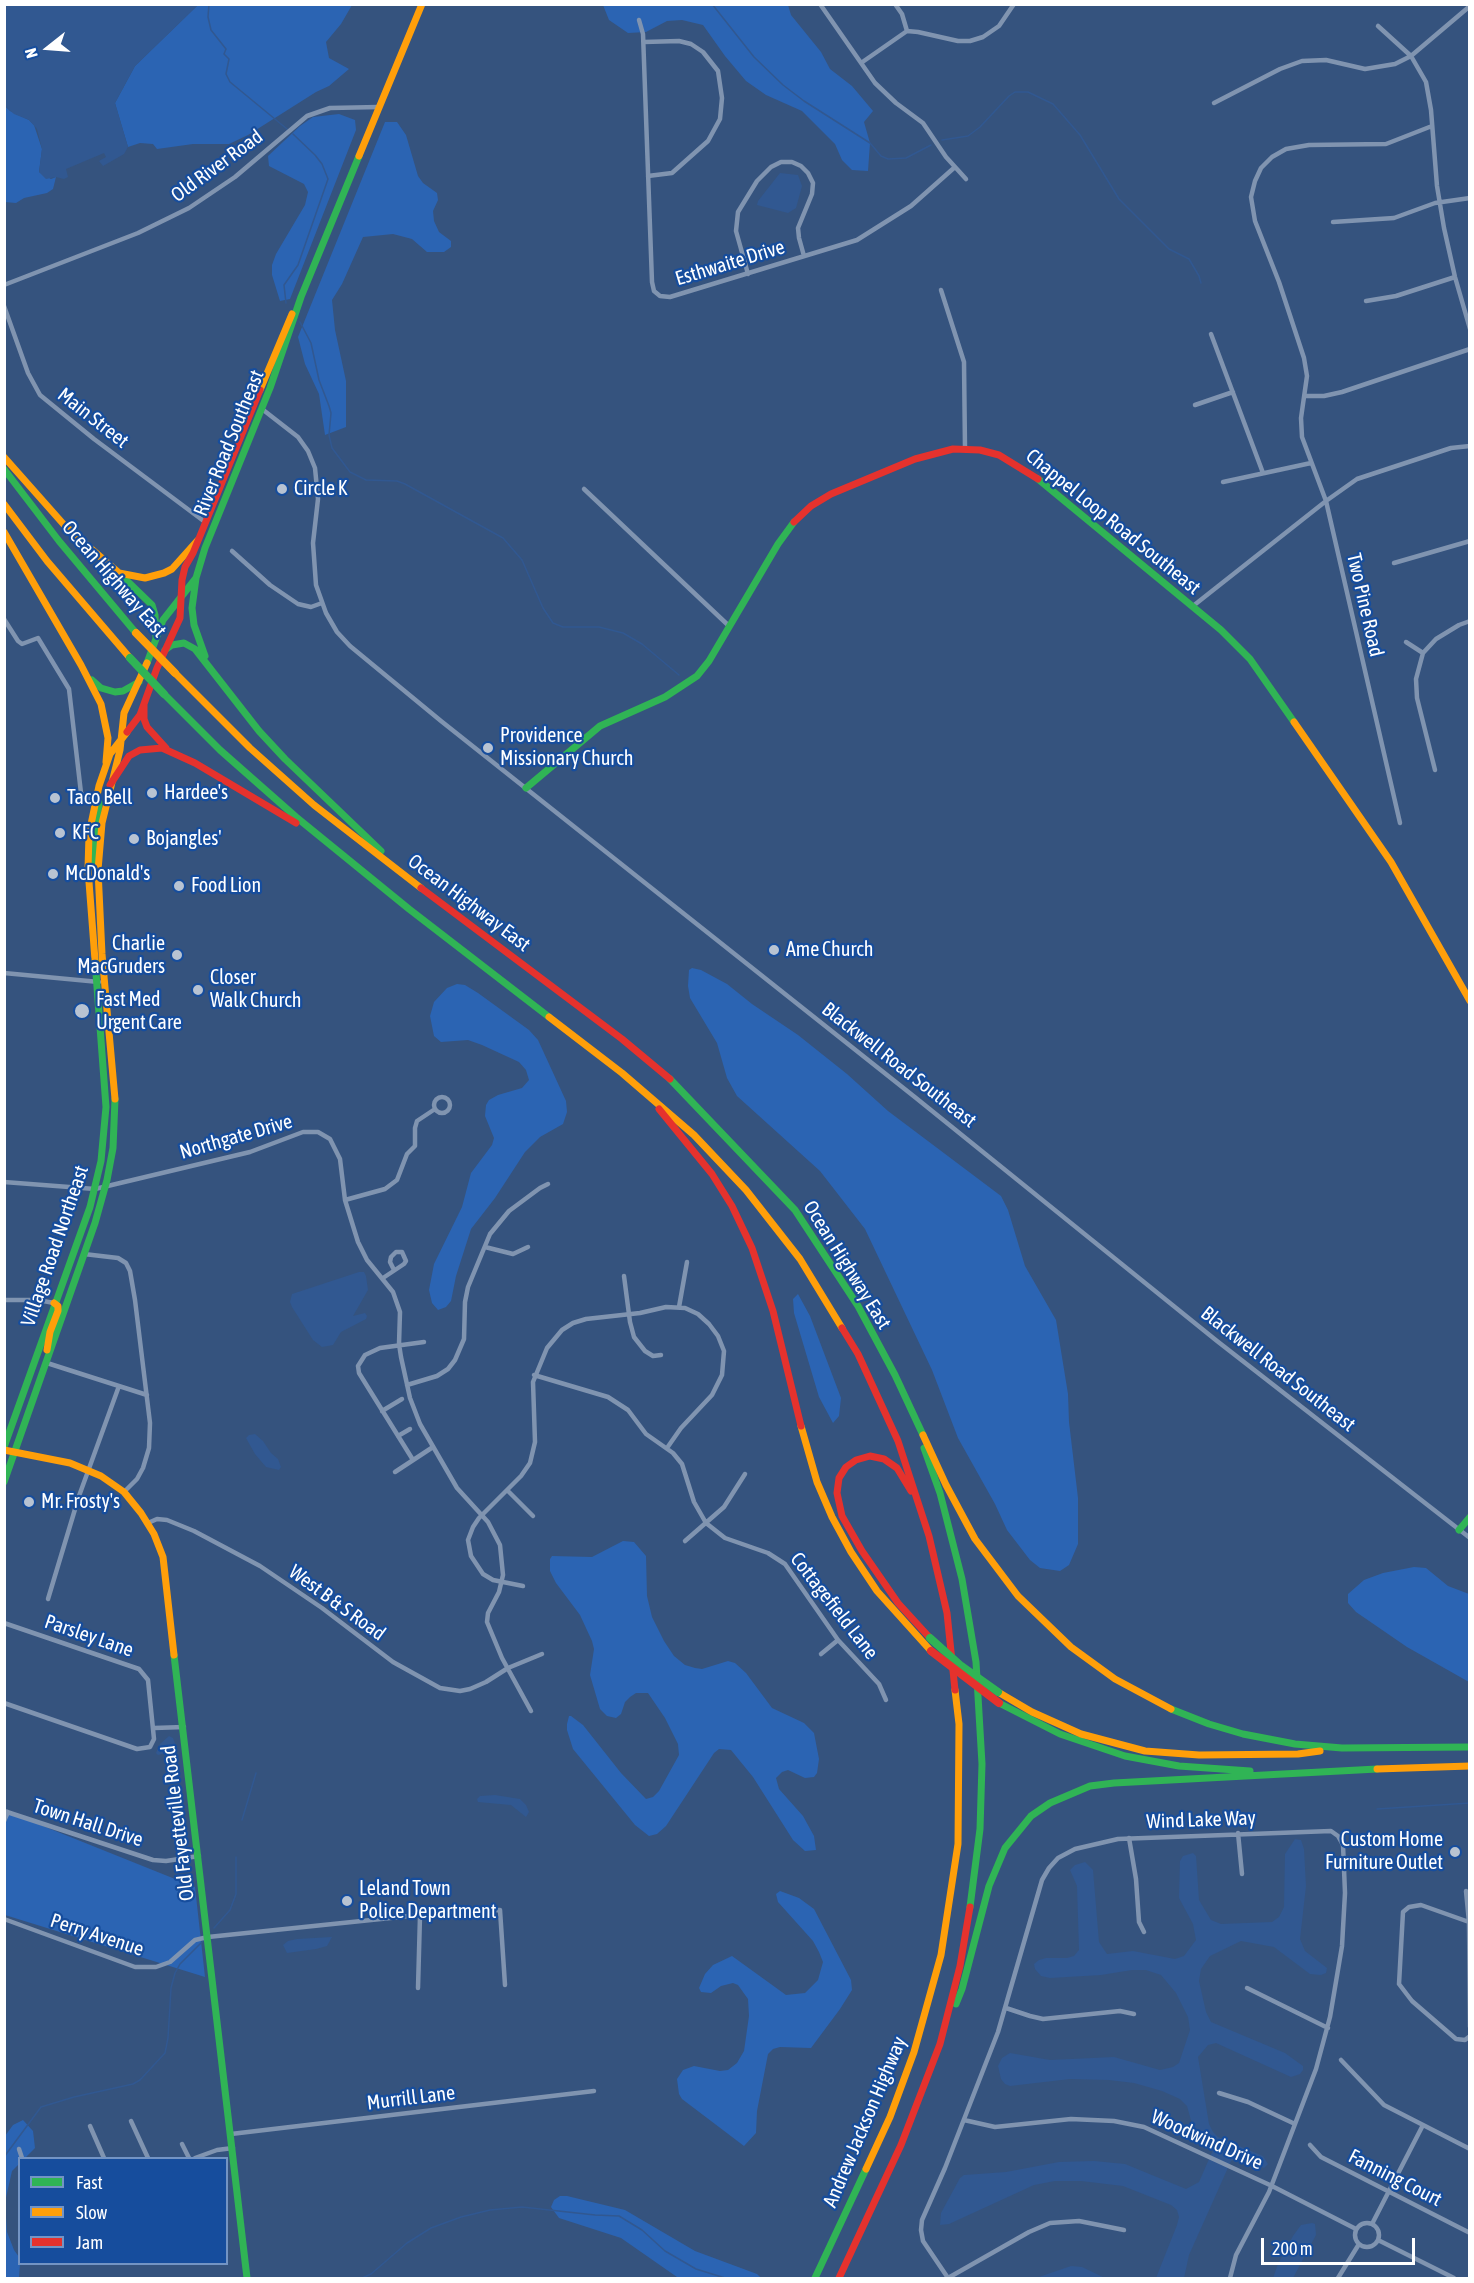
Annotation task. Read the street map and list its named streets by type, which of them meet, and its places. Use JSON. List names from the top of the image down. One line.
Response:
{"streets":{"main road":["River Road Southeast","Chappel Loop Road Southeast","Ocean Highway East","Village Road Northeast","Old Fayetteville Road","Andrew Jackson Highway"],"street":["Old River Road","Esthwaite Drive","Main Street","Two Pine Road","Blackwell Road Southeast","Northgate Drive","West B & S Road","Cottagefield Lane","Parsley Lane","Wind Lake Way","Town Hall Drive","Perry Avenue","Murrill Lane","Woodwind Drive","Fanning Court"]},"crossings":[["Old River Road","River Road Southeast"],["Main Street","River Road Southeast"],["River Road Southeast","Blackwell Road Southeast"],["River Road Southeast","Village Road Northeast"],["Chappel Loop Road Southeast","Blackwell Road Southeast"],["Ocean Highway East","Andrew Jackson Highway"],["Northgate Drive","Village Road Northeast"],["Northgate Drive","West B & S Road"],["Village Road Northeast","Old Fayetteville Road"],["West B & S Road","Old Fayetteville Road"],["Wind Lake Way","Woodwind Drive"],["Town Hall Drive","Old Fayetteville Road"],["Old Fayetteville Road","Perry Avenue"],["Old Fayetteville Road","Murrill Lane"]],"places":["Circle K","Providence Missionary Church","Hardee's","Taco Bell","KFC","Bojangles'","McDonald's","Food Lion","Ame Church","Charlie MacGruders","Closer Walk Church","Fast Med Urgent Care","Mr. Frosty's","Custom Home Furniture Outlet","Leland Town Police Department"],"legend":["Fast","Slow","Jam"],"scale_bar":"200 m","north":"left"}
